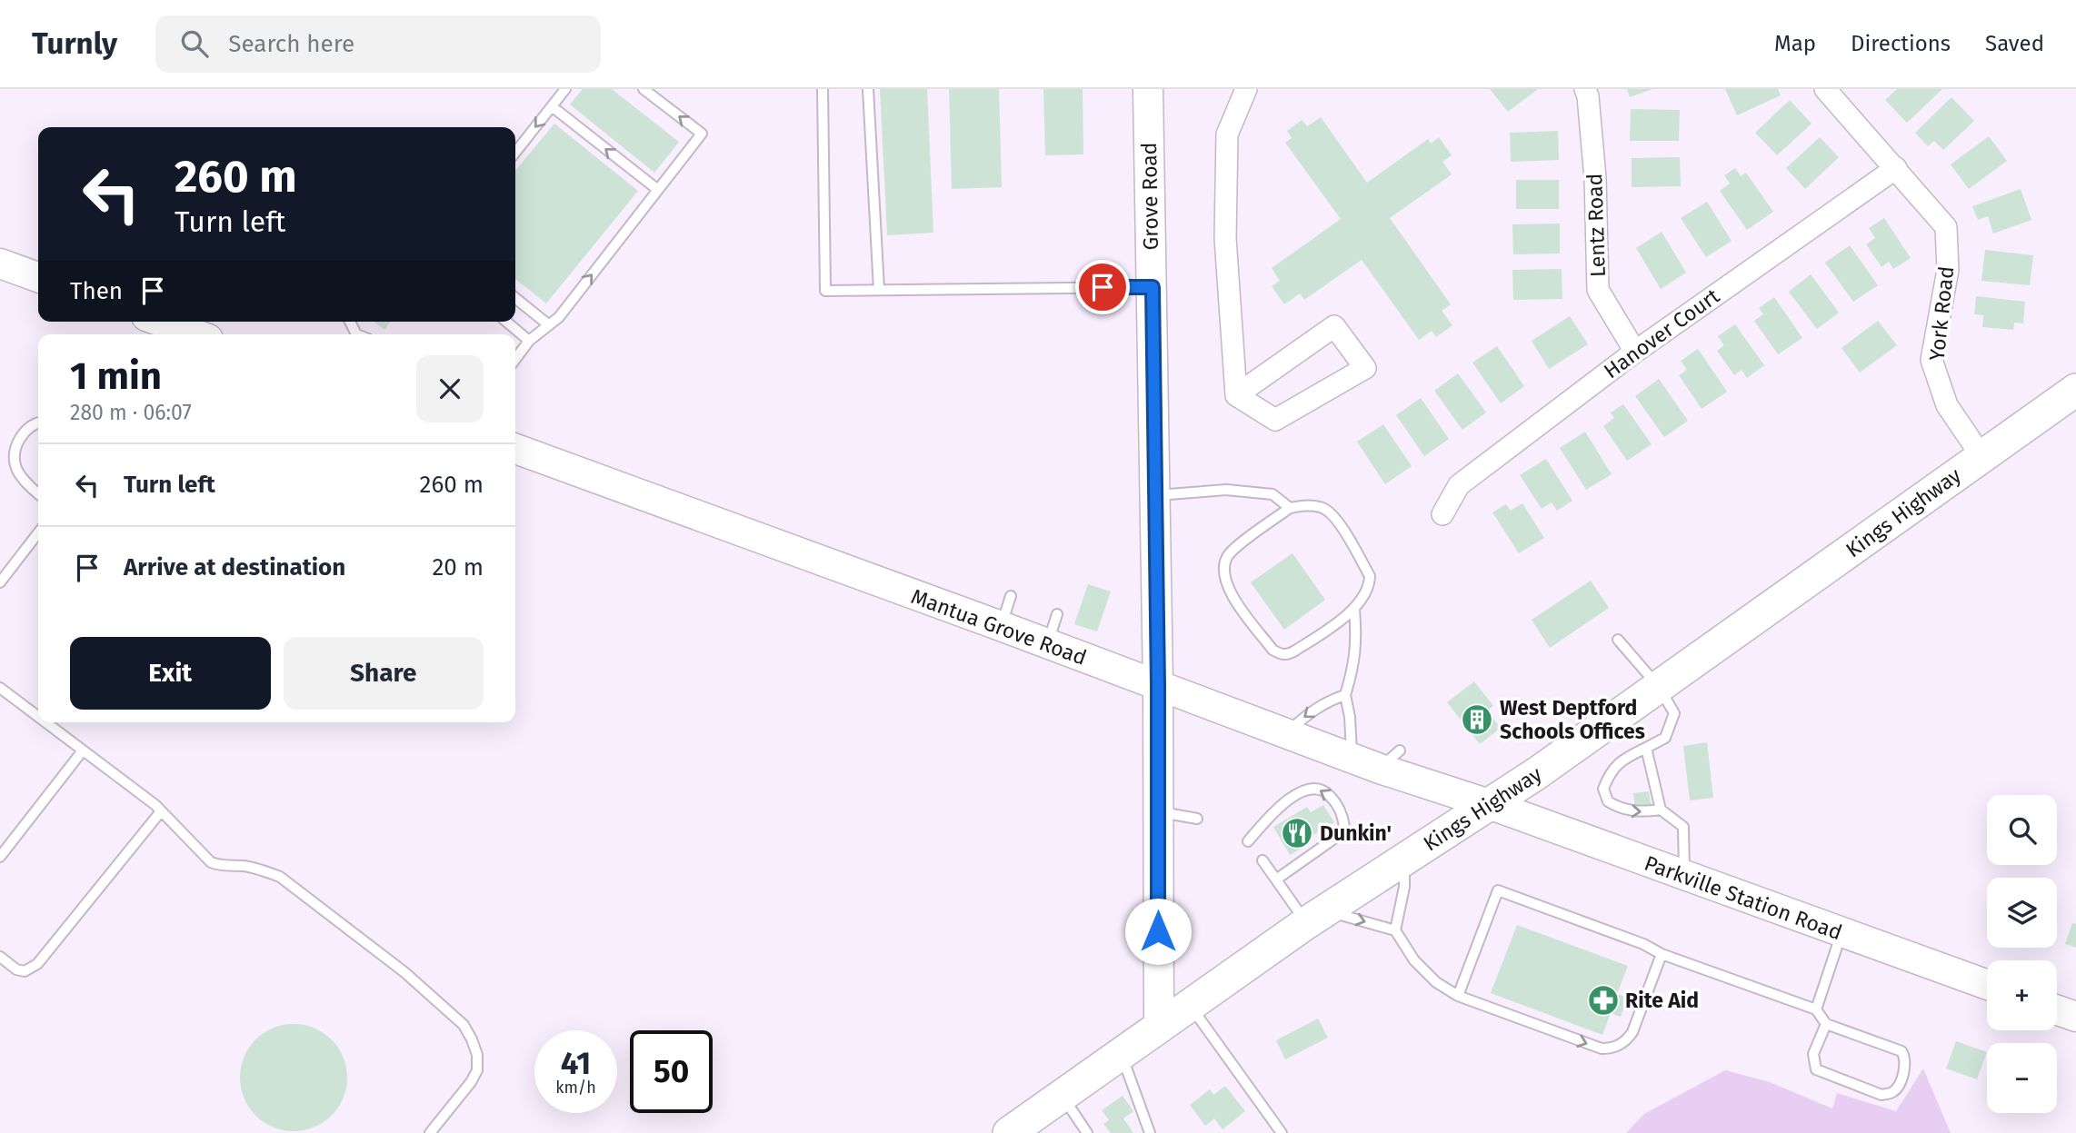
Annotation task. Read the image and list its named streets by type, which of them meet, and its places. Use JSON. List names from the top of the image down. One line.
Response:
{"streets":{"main road":["Grove Road","Kings Highway","Mantua Grove Road","Parkville Station Road"],"street":["Lentz Road","York Road","Hanover Court"]},"crossings":[["Grove Road","Kings Highway"],["Grove Road","Mantua Grove Road"],["Lentz Road","Hanover Court"],["York Road","Hanover Court"],["York Road","Kings Highway"],["Kings Highway","Mantua Grove Road"],["Kings Highway","Parkville Station Road"],["Mantua Grove Road","Parkville Station Road"]],"places":{"building":["West Deptford Schools Offices"],"restaurant":["Dunkin'"],"pharmacy":["Rite Aid"]},"page":{"header":"Turnly","search":"Search here","nav":["Map","Directions","Saved"],"turn":["260 m","Turn left"],"then":"Then","heading":["1 min","280 m · 06:07"],"list":[{"name":"Turn left","value":"260 m"},{"name":"Arrive at destination","value":"20 m"}],"buttons":["Exit","Share"],"map_buttons":["+","−"],"speed":"41 km/h","limit":"50"}}
